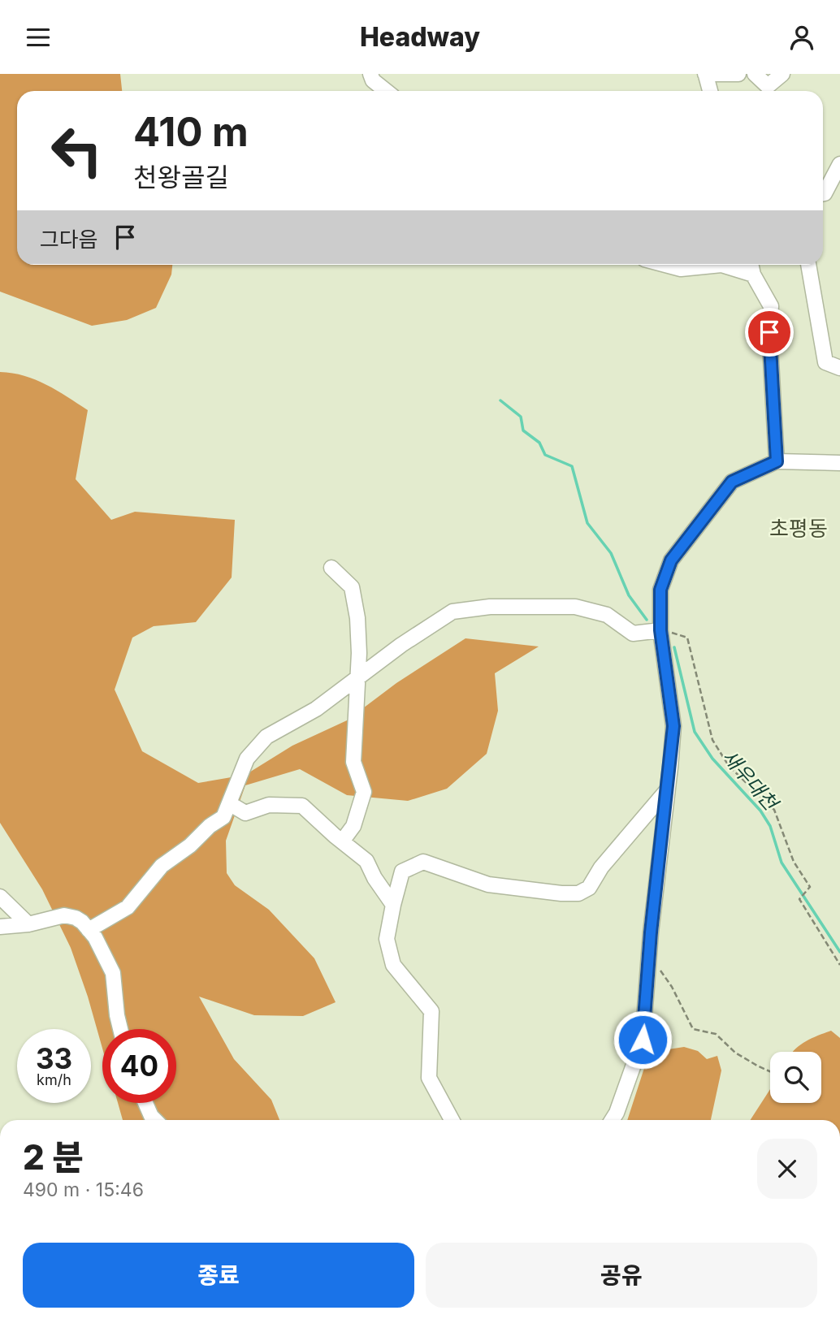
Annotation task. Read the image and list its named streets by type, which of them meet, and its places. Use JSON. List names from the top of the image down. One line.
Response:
{"districts":["초평동"],"water":["새우대천"],"page":{"header":"Headway","turn":["410 m","천왕골길"],"then":"그다음","speed":"33 km/h","limit":"40","heading":["2 분","490 m · 15:46"],"buttons":["종료","공유"]}}
